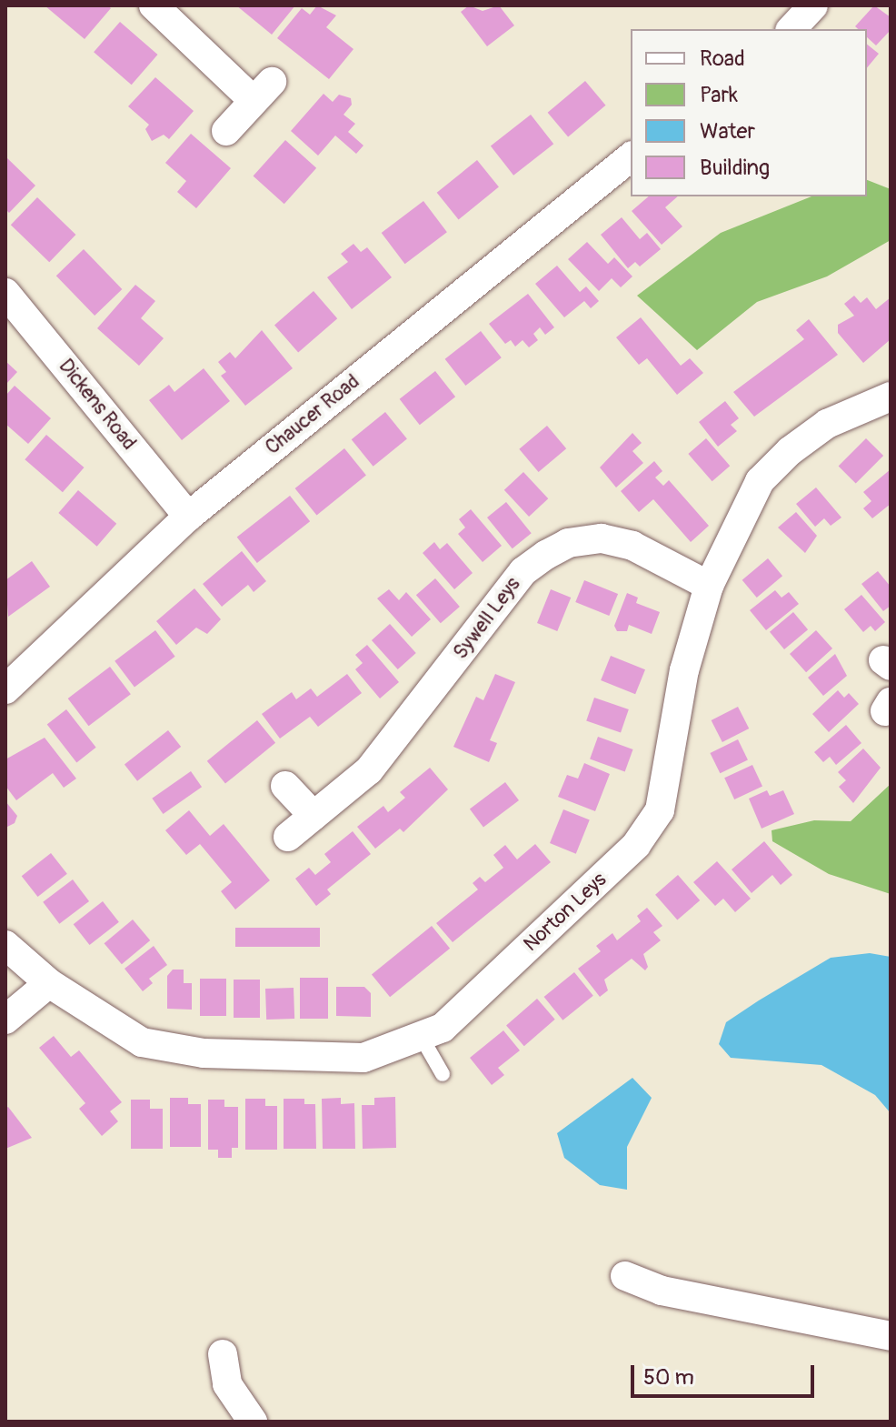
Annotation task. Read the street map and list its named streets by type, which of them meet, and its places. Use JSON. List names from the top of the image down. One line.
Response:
{"streets":{"street":["Dickens Road","Chaucer Road","Sywell Leys","Norton Leys"]},"crossings":[["Dickens Road","Chaucer Road"],["Sywell Leys","Norton Leys"]],"legend":["Road","Park","Water","Building"],"scale_bar":"50 m"}
